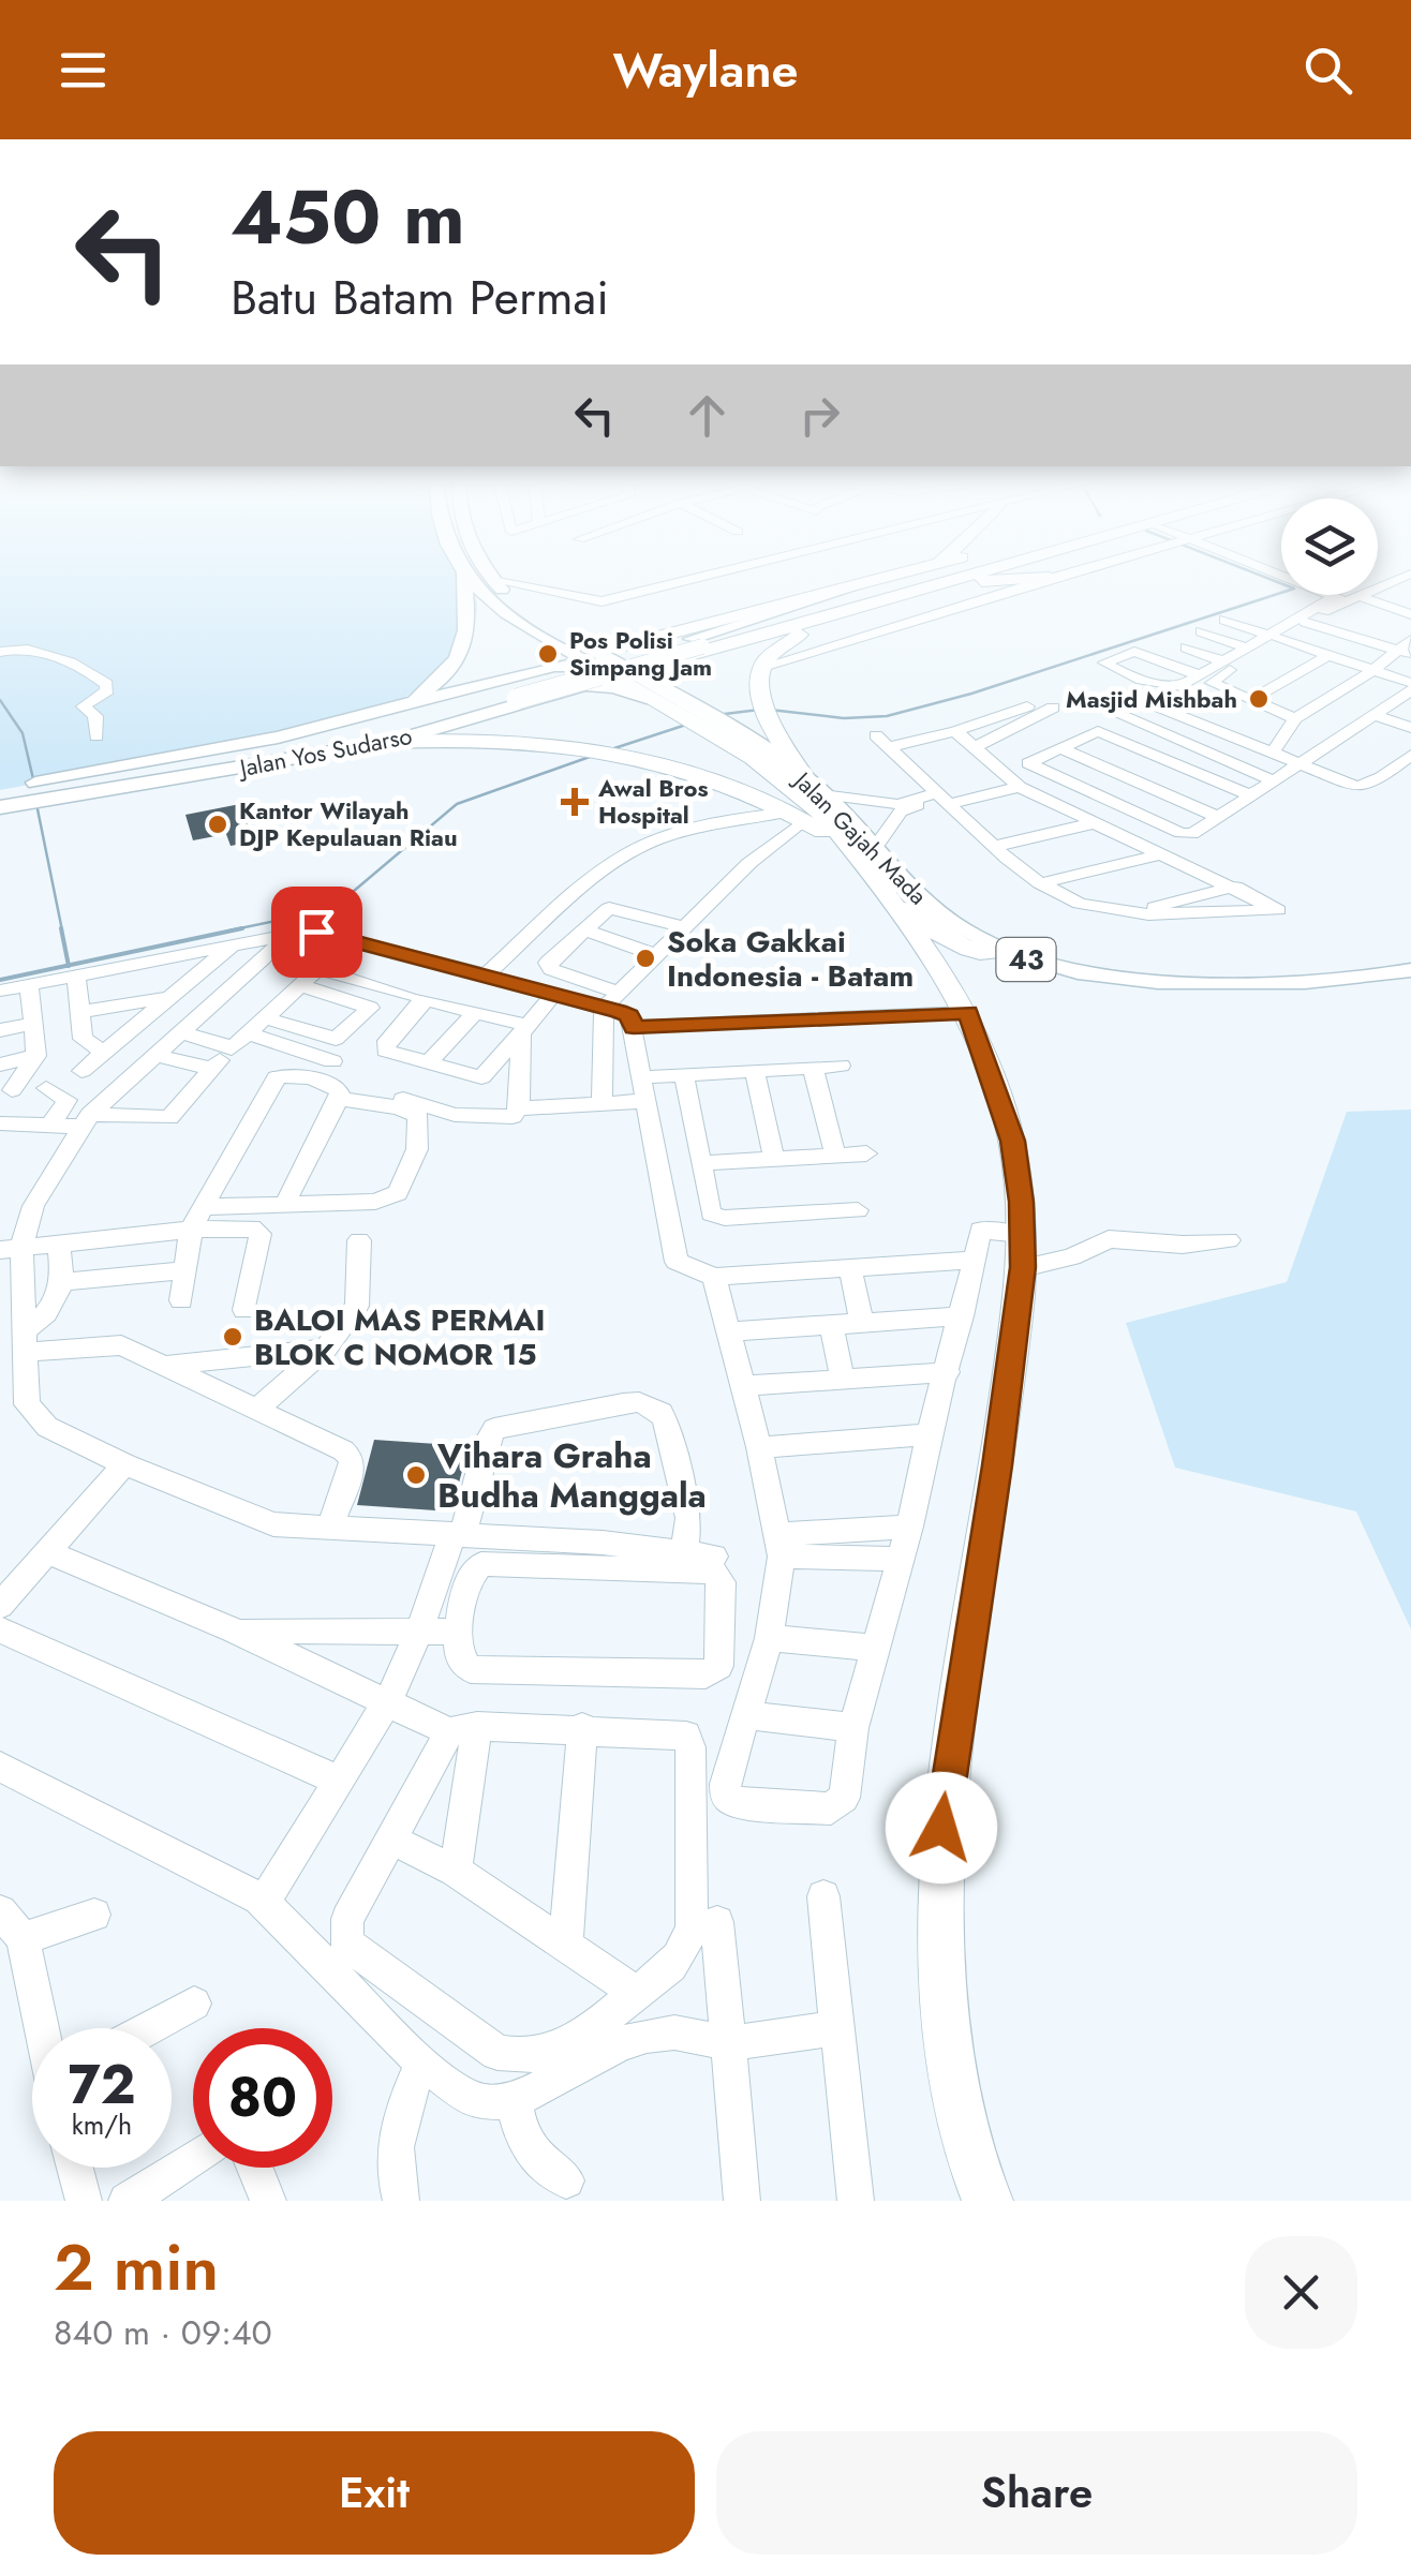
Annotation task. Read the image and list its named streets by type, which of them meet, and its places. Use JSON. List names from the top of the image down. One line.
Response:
{"streets":{"highway":["Jalan Gajah Mada","43"],"main road":["Jalan Yos Sudarso"]},"crossings":[["Jalan Yos Sudarso","Jalan Gajah Mada"]],"places":{"other":["Pos Polisi Simpang Jam","Masjid Mishbah","Kantor Wilayah DJP Kepulauan Riau","Soka Gakkai Indonesia - Batam","BALOI MAS PERMAI BLOK C NOMOR 15","Vihara Graha Budha Manggala"],"health":["Awal Bros Hospital"]},"page":{"header":"Waylane","turn":["450 m","Batu Batam Permai"],"speed":"72 km/h","limit":"80","heading":["2 min","840 m · 09:40"],"buttons":["Exit","Share"]}}
